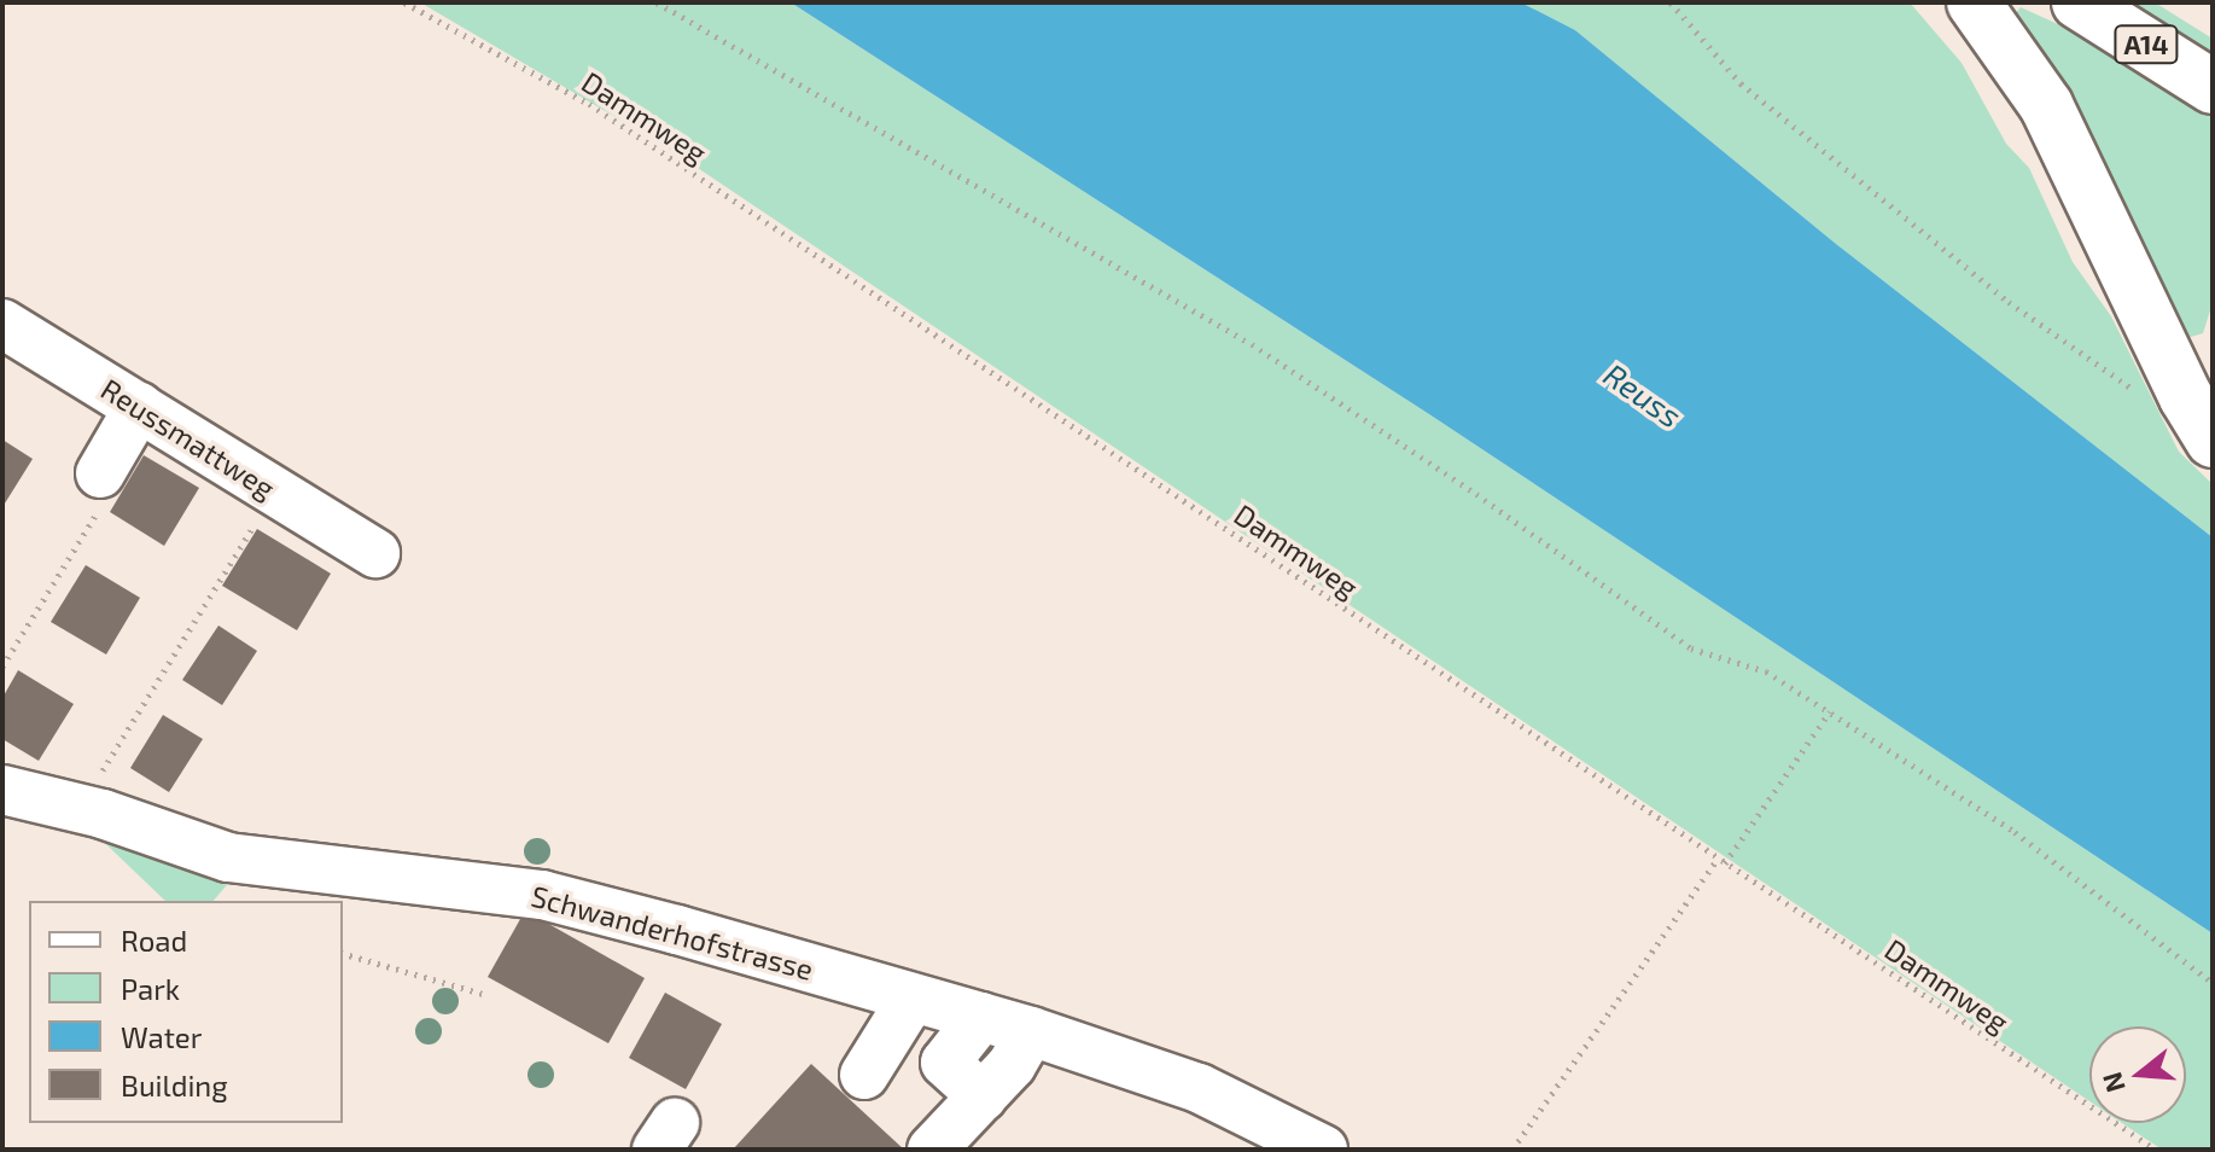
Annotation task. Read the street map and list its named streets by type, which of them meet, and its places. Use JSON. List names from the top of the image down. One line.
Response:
{"streets":{"highway":["A14"],"street":["Reussmattweg","Schwanderhofstrasse"],"path":["Dammweg"]},"water":["Reuss"],"legend":["Road","Park","Water","Building"],"north":"left"}
